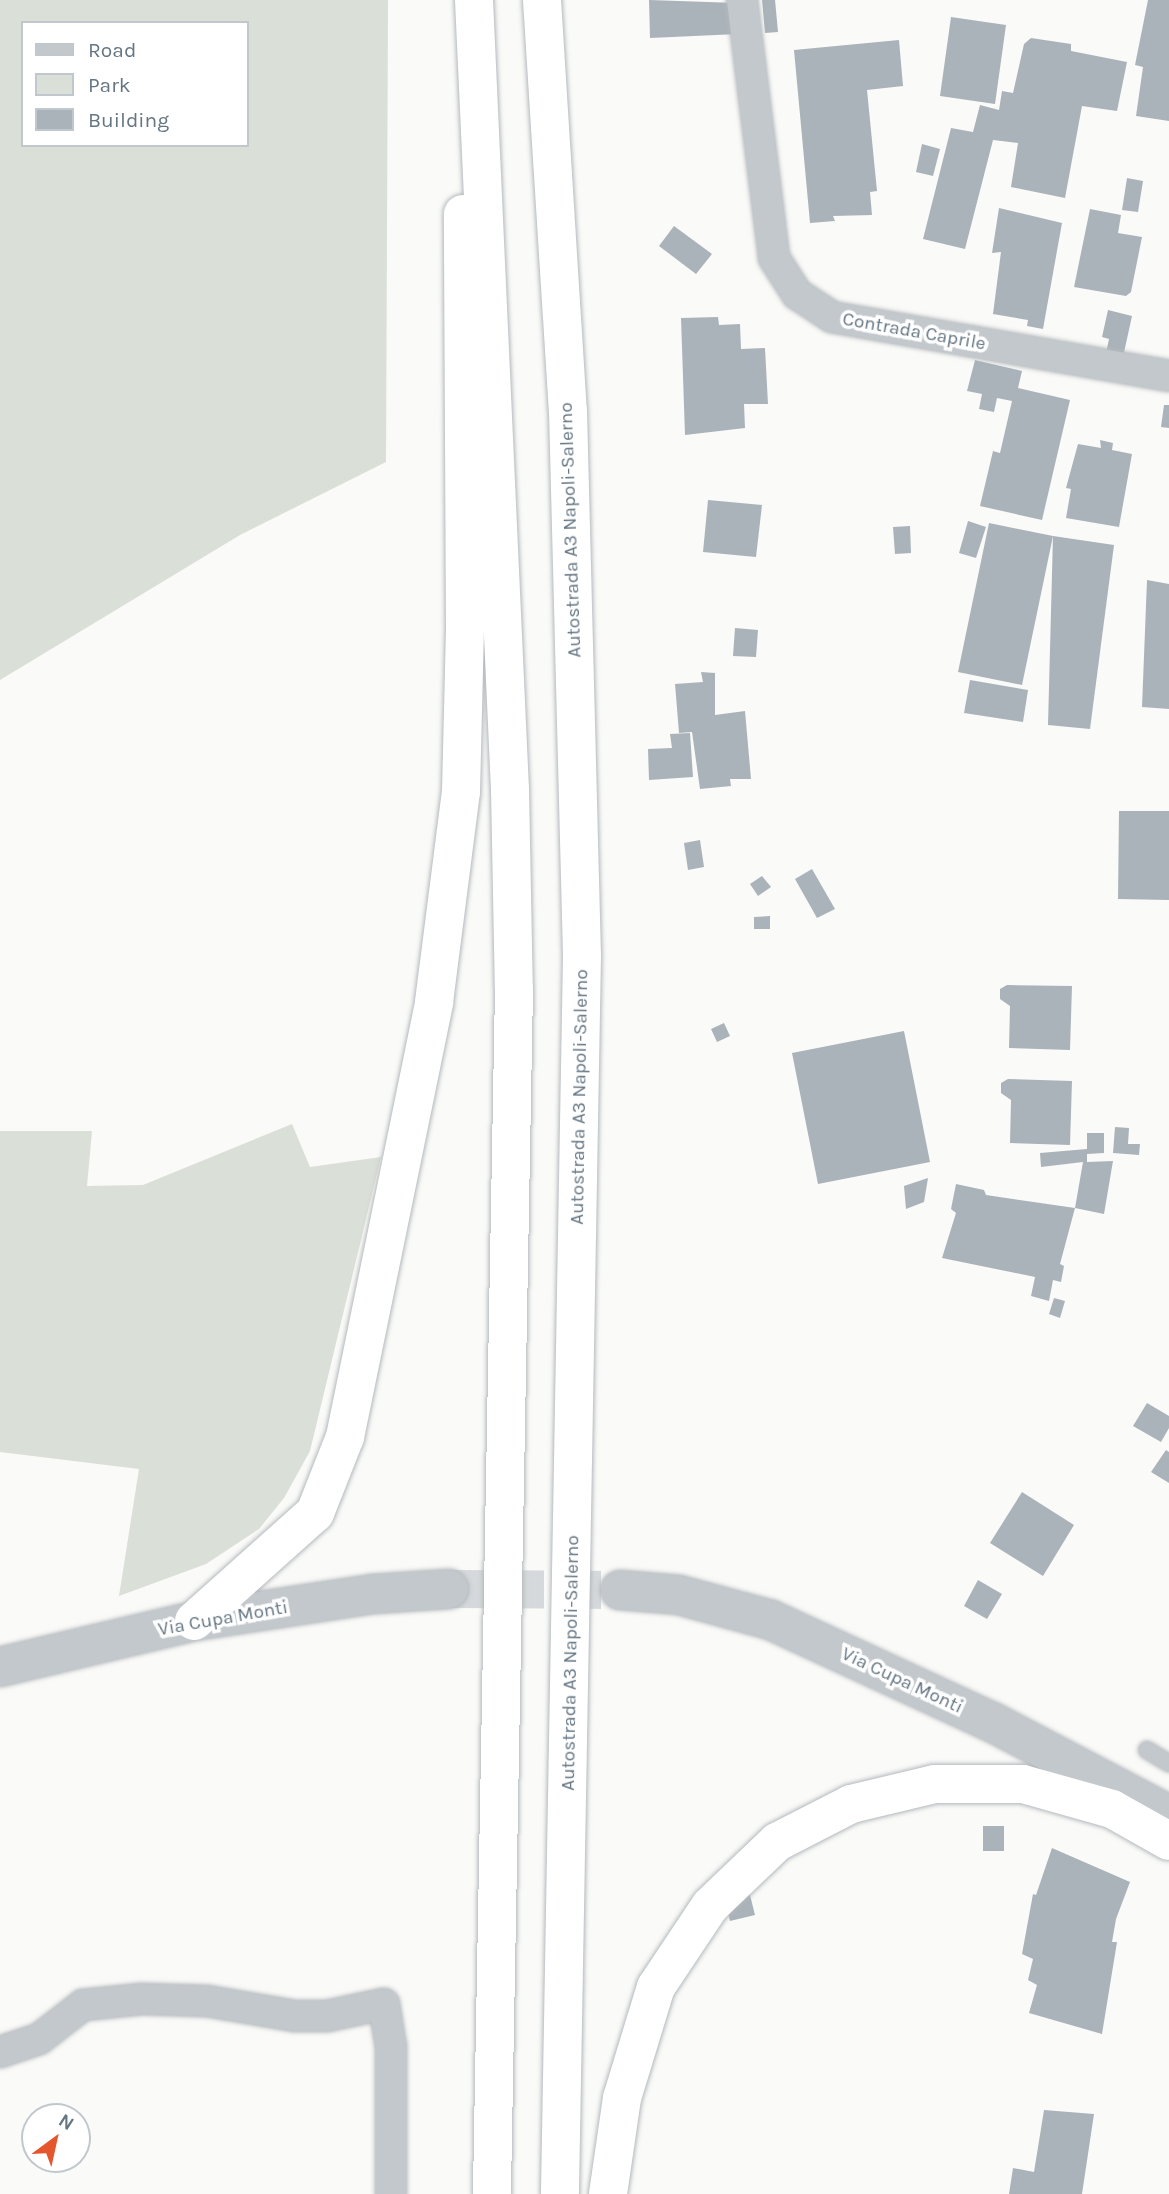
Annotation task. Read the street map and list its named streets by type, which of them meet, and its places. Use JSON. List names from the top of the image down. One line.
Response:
{"streets":{"highway":["Autostrada A3 Napoli-Salerno"],"street":["Contrada Caprile","Via Cupa Monti"]},"legend":["Road","Park","Building"],"north":"top right"}
